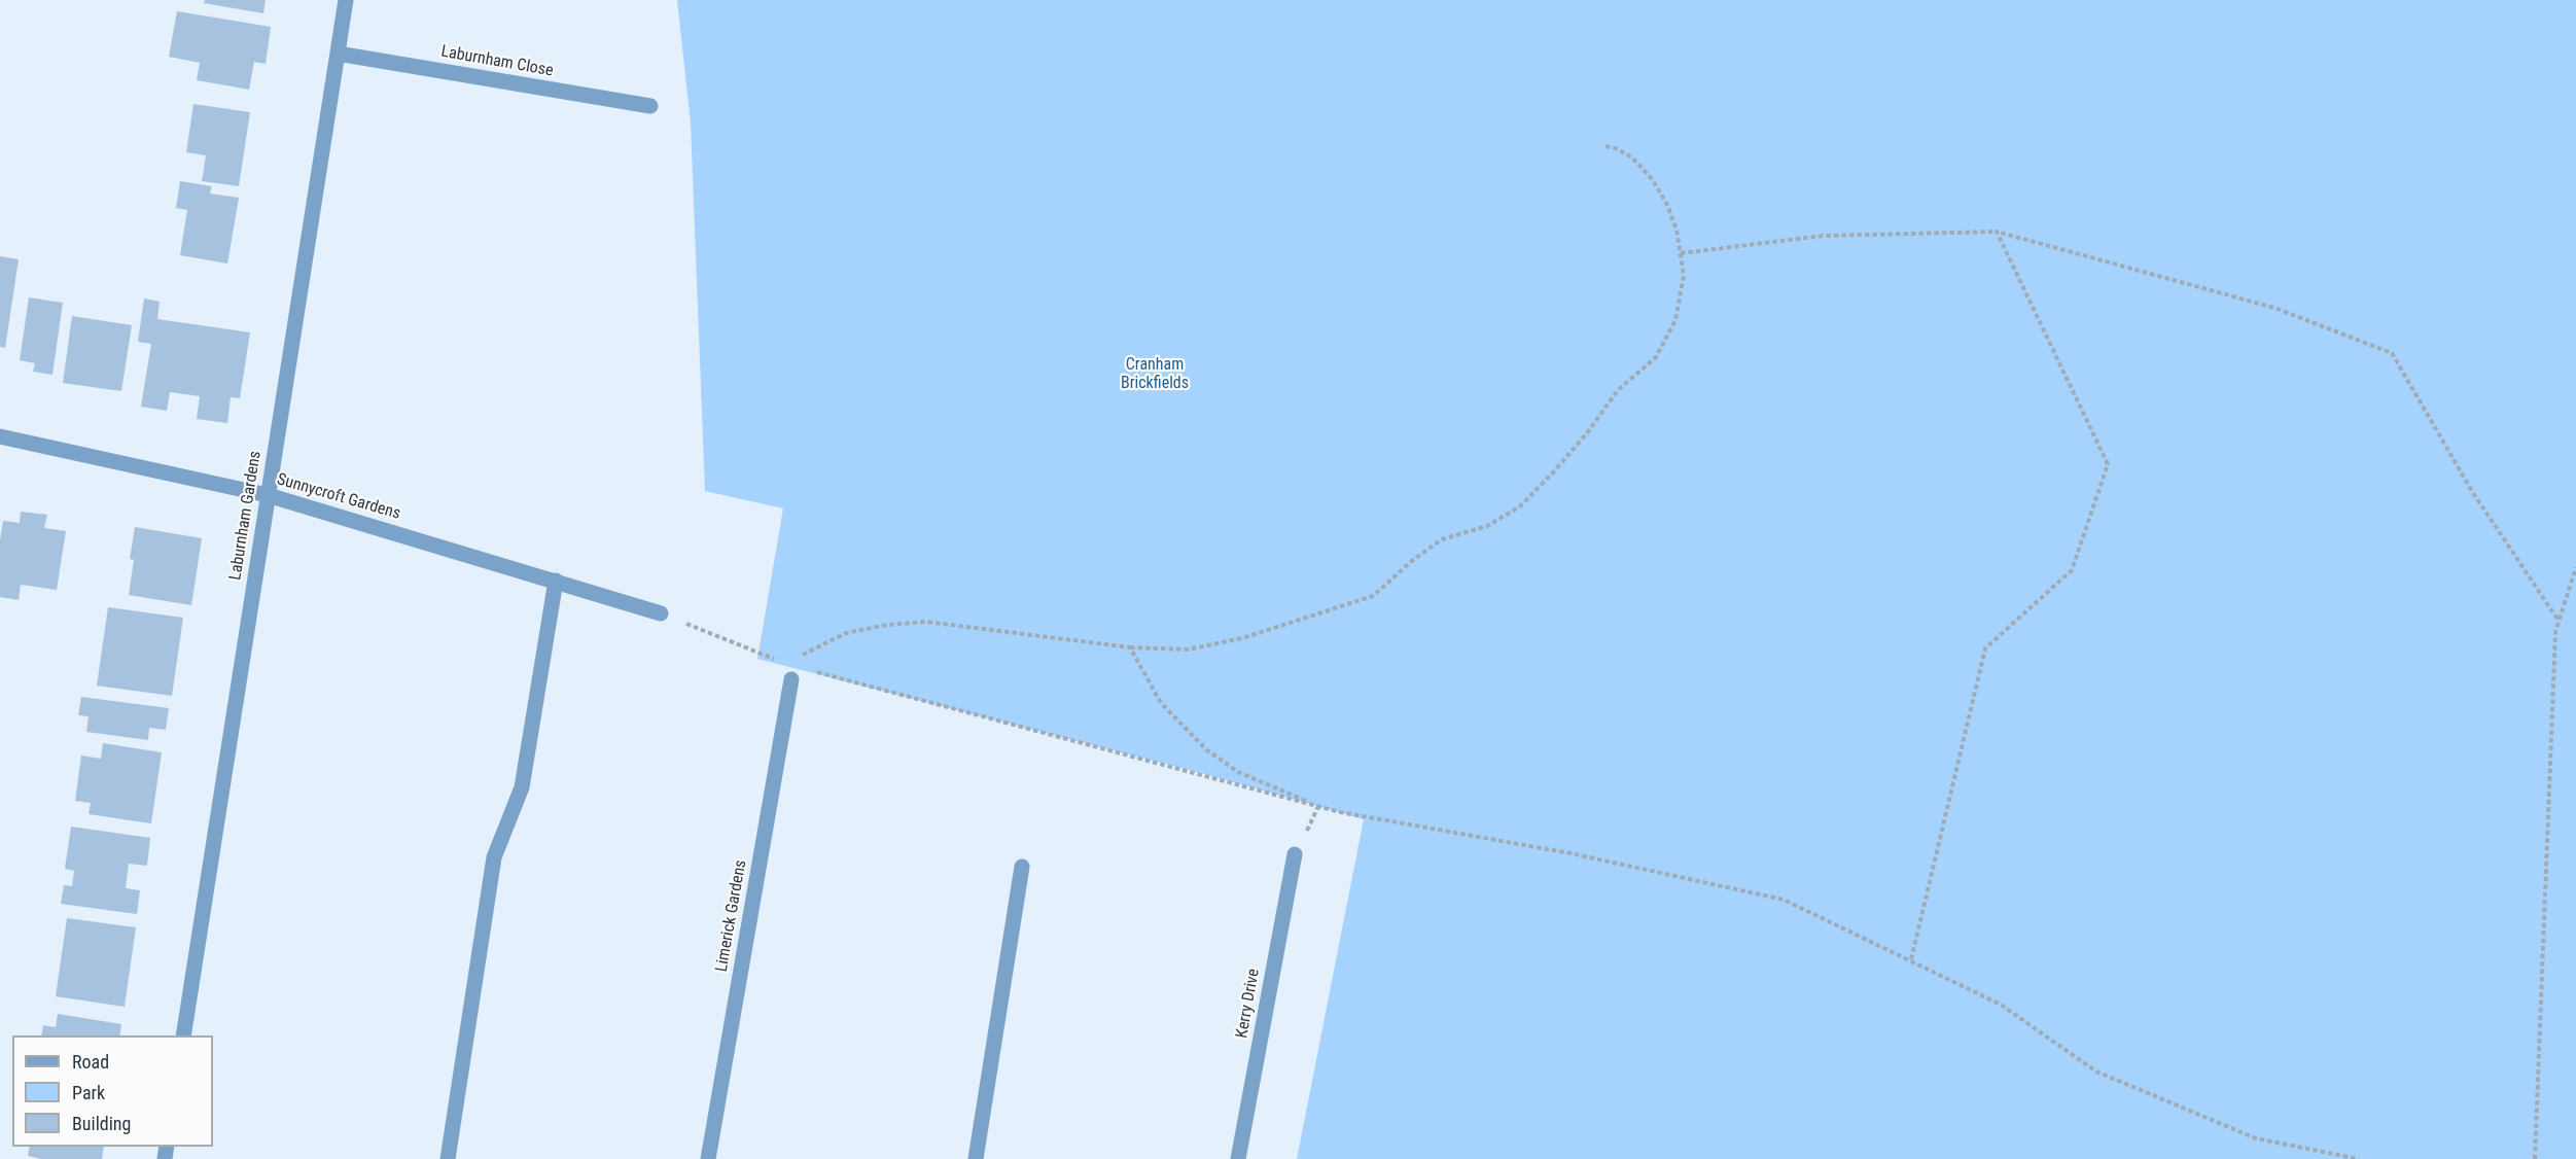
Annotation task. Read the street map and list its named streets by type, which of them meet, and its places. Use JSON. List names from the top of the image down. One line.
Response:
{"streets":{"street":["Laburnham Close","Sunnycroft Gardens","Laburnham Gardens","Limerick Gardens","Kerry Drive"]},"crossings":[["Laburnham Close","Laburnham Gardens"],["Sunnycroft Gardens","Laburnham Gardens"]],"parks":["Cranham Brickfields"],"legend":["Road","Park","Building"]}
